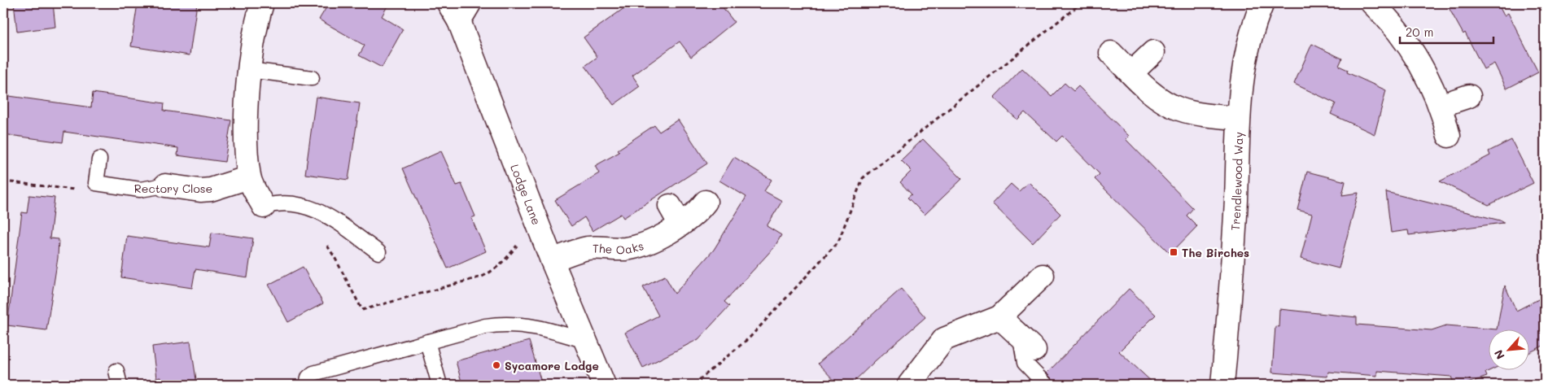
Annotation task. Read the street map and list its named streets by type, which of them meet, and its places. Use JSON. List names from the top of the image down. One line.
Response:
{"streets":{"street":["Trendlewood Way","Rectory Close","Lodge Lane","The Oaks"]},"crossings":[["Lodge Lane","The Oaks"]],"places":{"transit":["The Birches"],"other":["Sycamore Lodge"]},"scale_bar":"20 m","north":"bottom left"}
